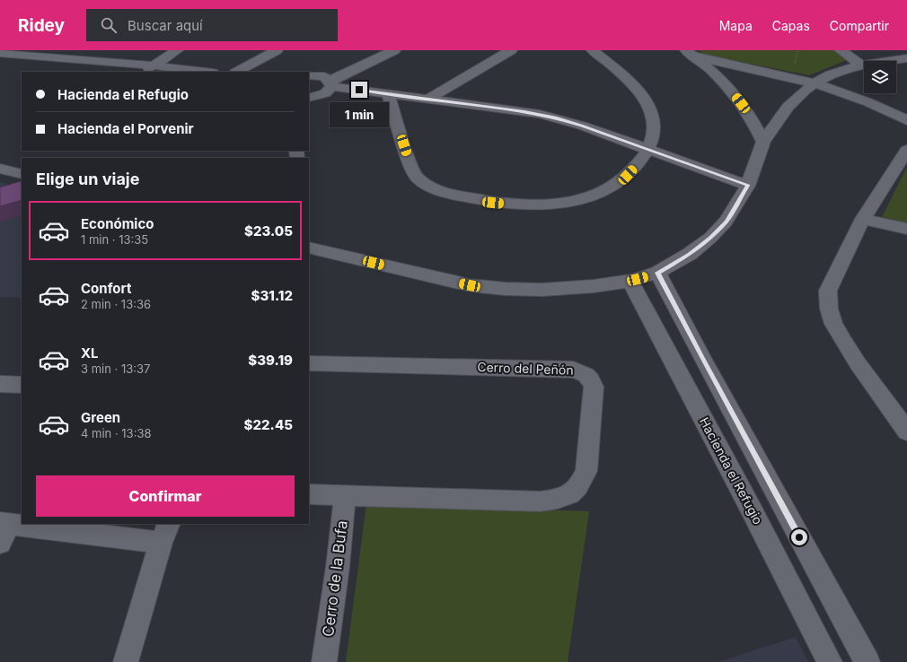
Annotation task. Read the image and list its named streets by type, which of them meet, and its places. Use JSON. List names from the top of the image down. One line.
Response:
{"streets":{"street":["Cerro del Peñón","Hacienda el Refugio","Cerro de la Bufa"]},"crossings":[["Cerro del Peñón","Cerro de la Bufa"]],"page":{"header":"Ridey","search":"Buscar aquí","nav":["Mapa","Capas","Compartir"],"banner":["Hacienda el Refugio","Hacienda el Porvenir"],"bubble":"1 min","heading":"Elige un viaje","list":[{"name":"Económico","note":"1 min · 13:35","value":"$23.05"},{"name":"Confort","note":"2 min · 13:36","value":"$31.12"},{"name":"XL","note":"3 min · 13:37","value":"$39.19"},{"name":"Green","note":"4 min · 13:38","value":"$22.45"}],"buttons":"Confirmar"}}
